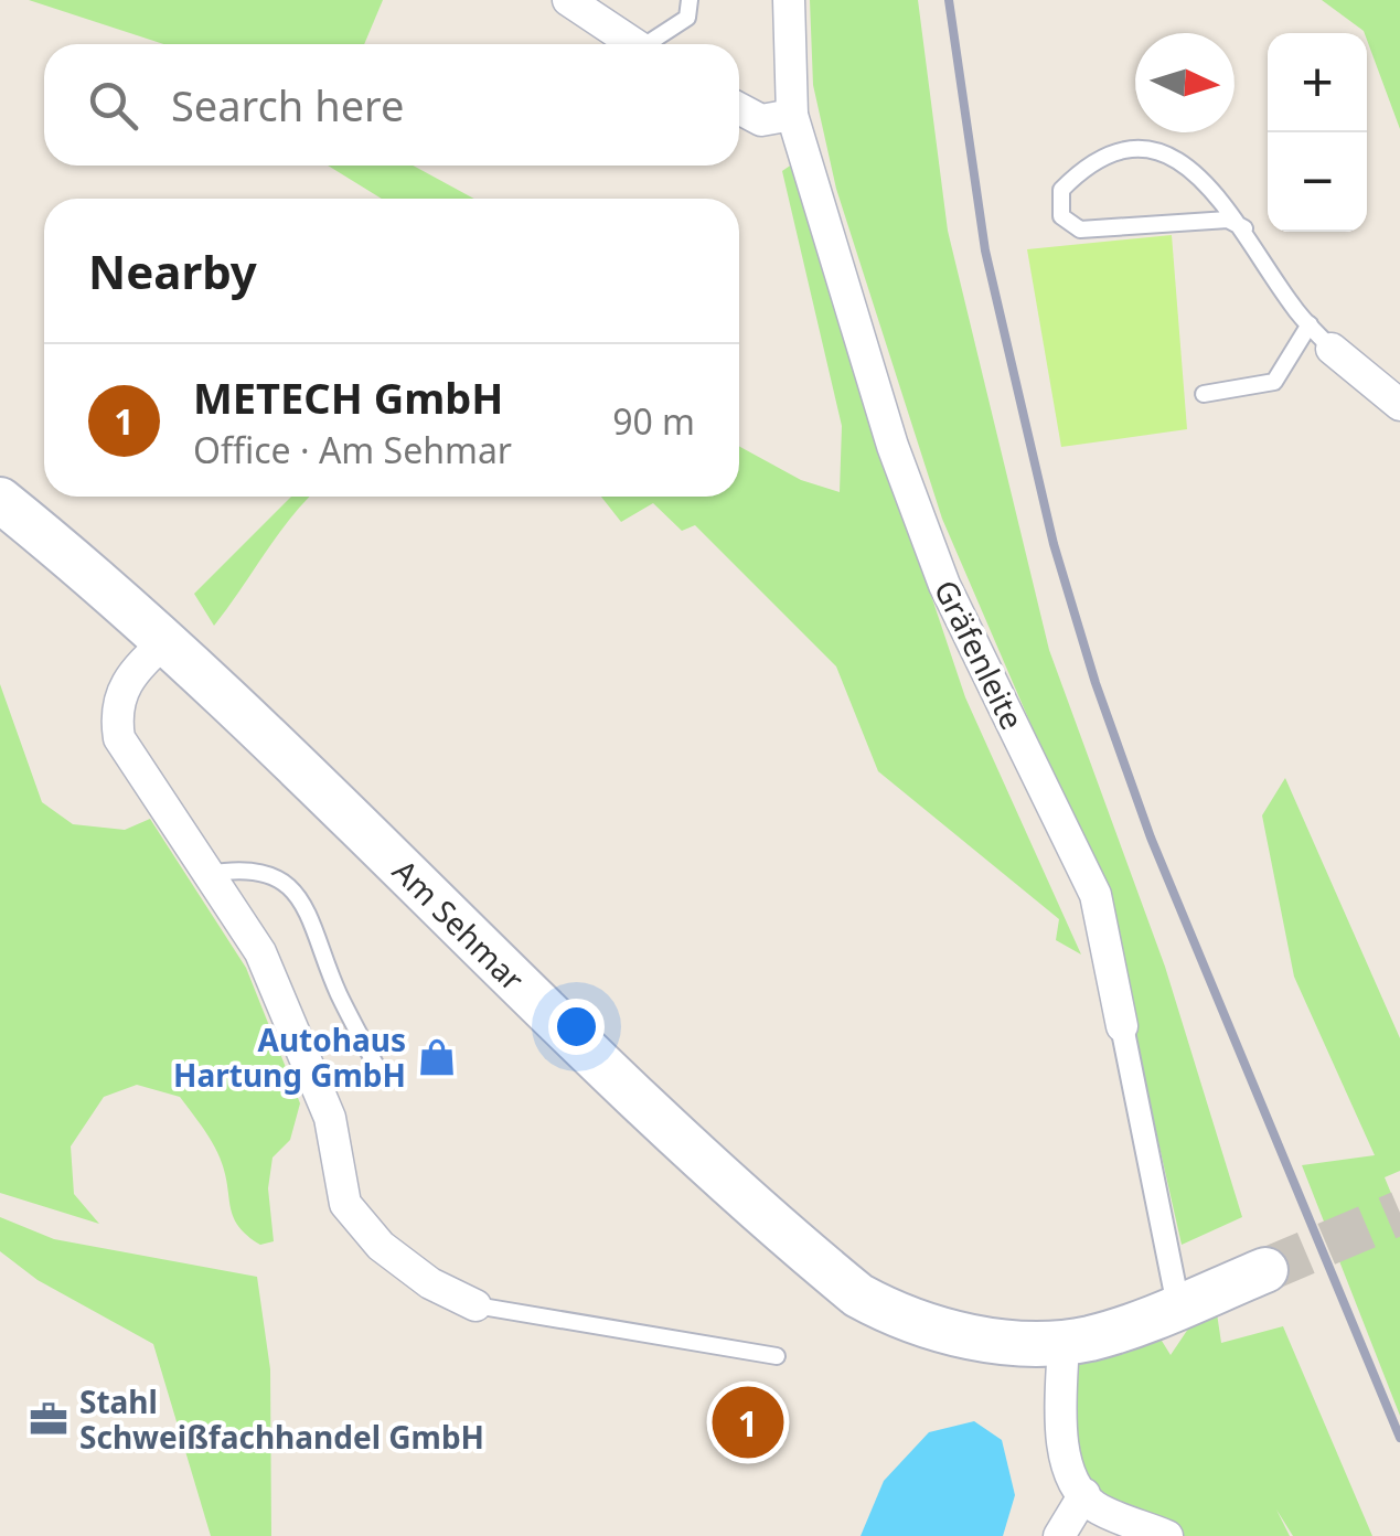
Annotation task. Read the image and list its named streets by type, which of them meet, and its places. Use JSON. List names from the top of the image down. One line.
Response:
{"streets":{"main road":["Am Sehmar"],"street":["Gräfenleite"]},"crossings":[["Gräfenleite","Am Sehmar"]],"places":{"shop":["Autohaus Hartung GmbH"],"office":["Stahl Schweißfachhandel GmbH"]},"north":"right","page":{"map_buttons":["+","−"],"search":"Search here","heading":"Nearby","list":[{"mark":"1","name":"METECH GmbH","note":"Office · Am Sehmar","value":"90 m"}],"pins":"1"}}
